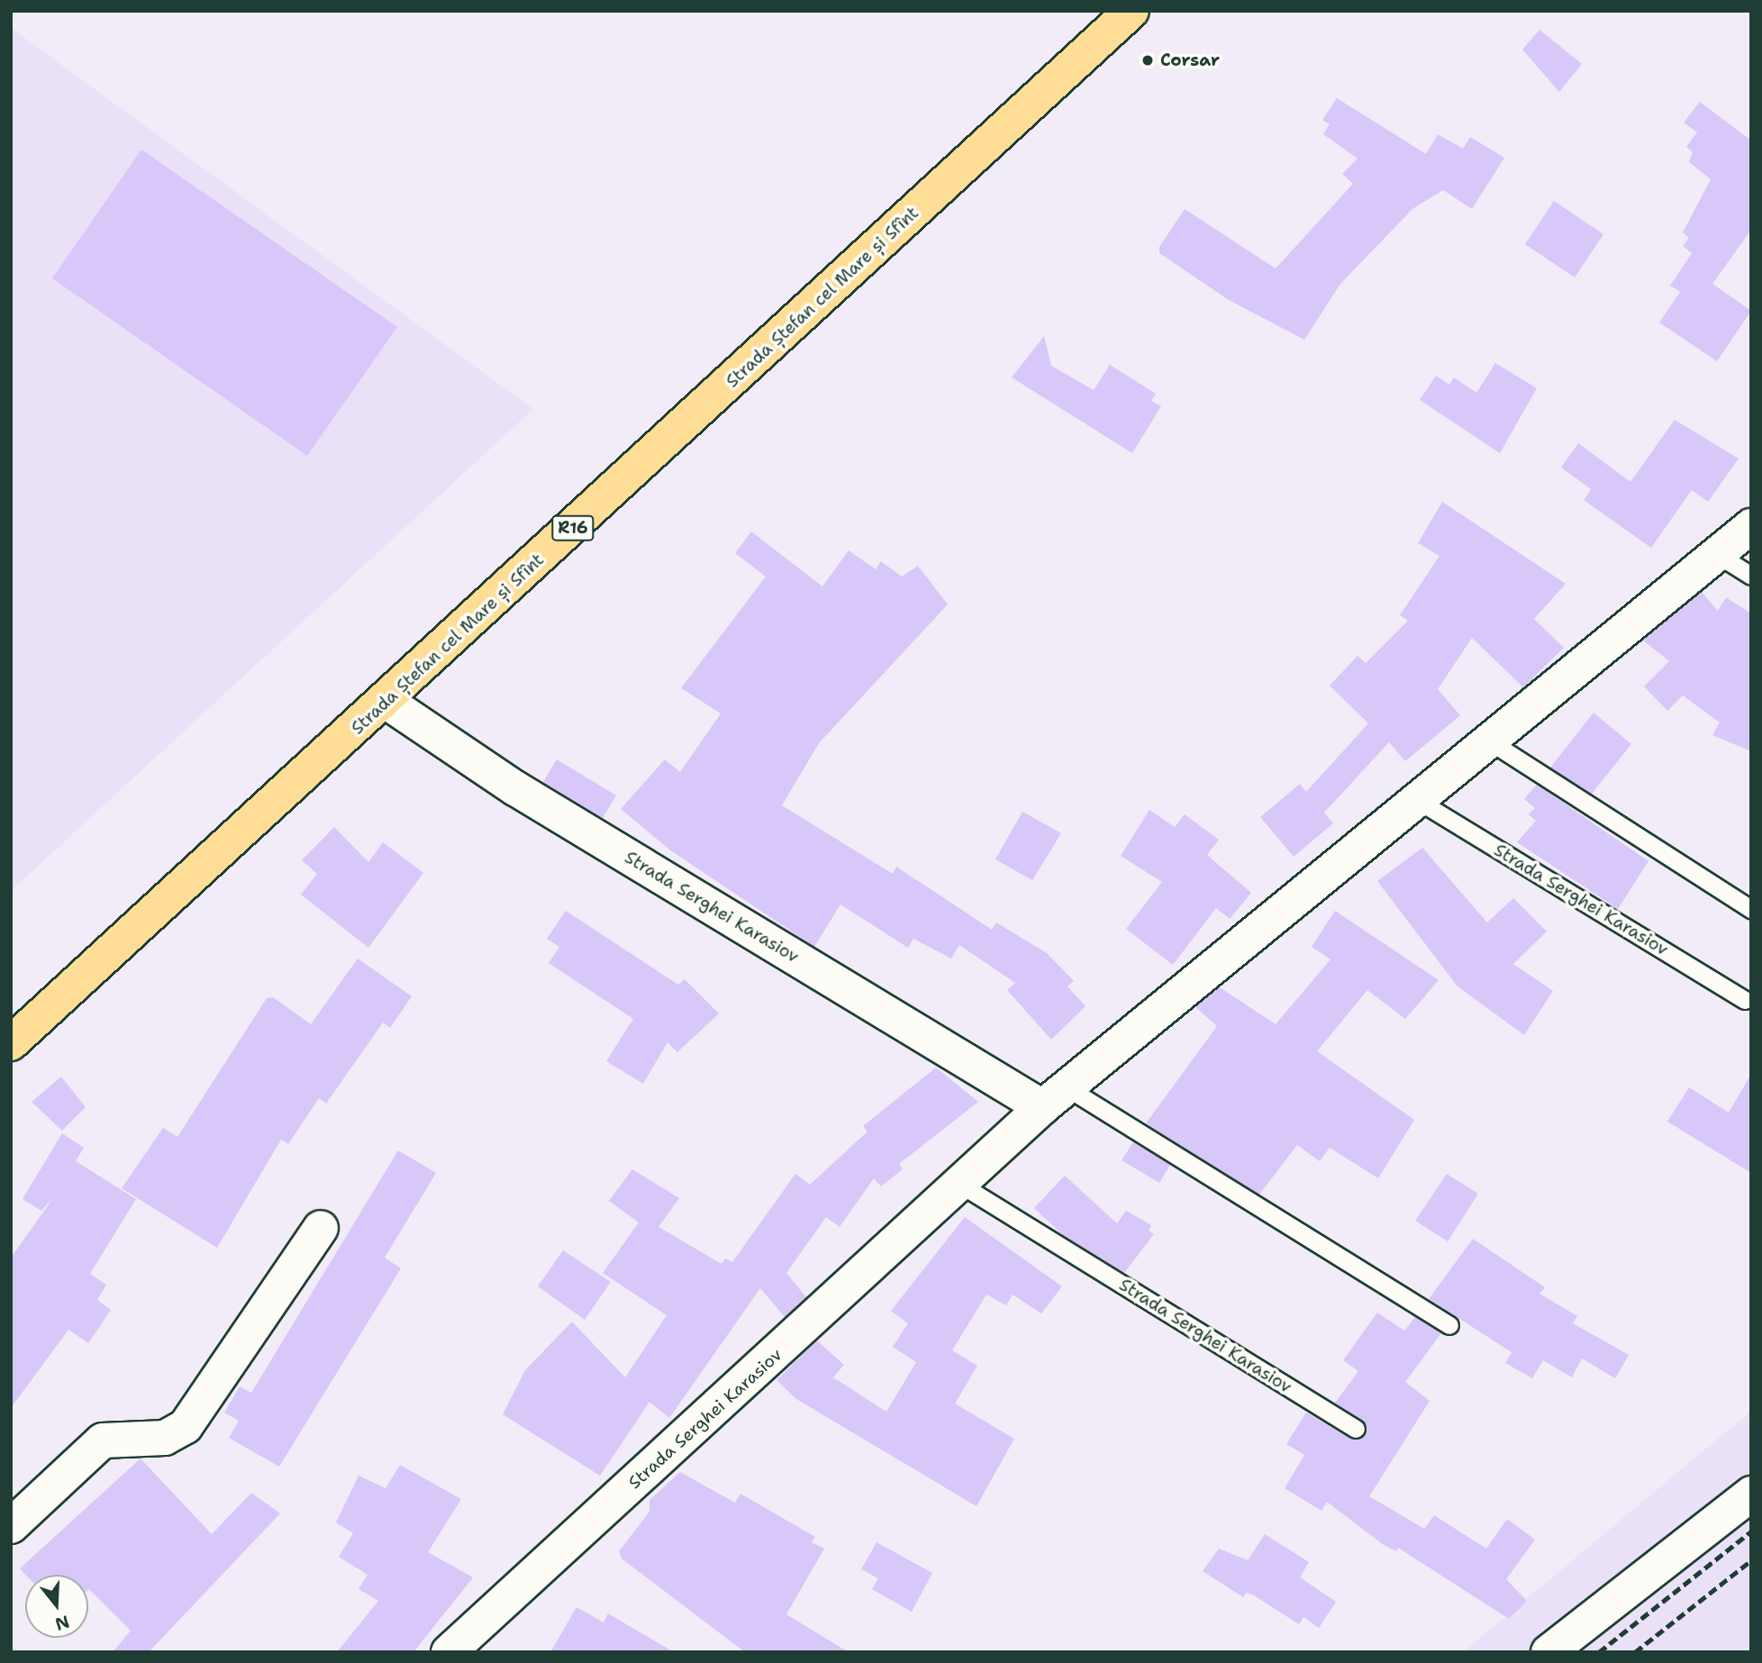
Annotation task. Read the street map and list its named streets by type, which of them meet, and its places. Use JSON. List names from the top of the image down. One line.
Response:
{"streets":{"main road":["Strada Ștefan cel Mare și Sfînt","R16"],"street":["Strada Serghei Karasiov"]},"crossings":[["Strada Ștefan cel Mare și Sfînt","Strada Serghei Karasiov"]],"places":["Corsar"],"north":"bottom"}
